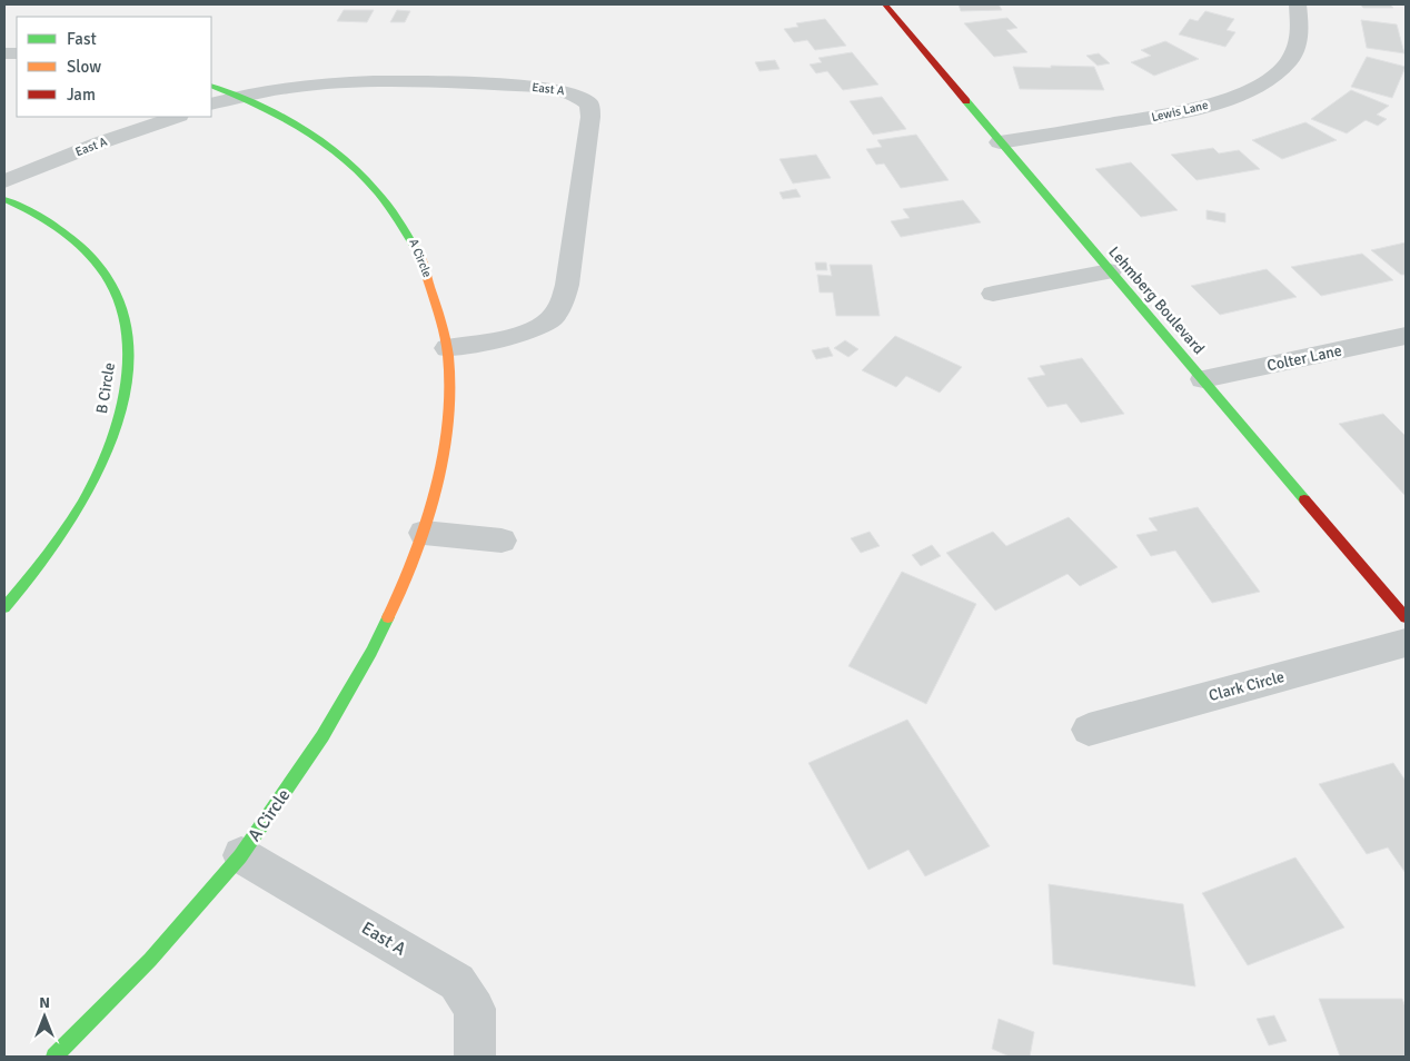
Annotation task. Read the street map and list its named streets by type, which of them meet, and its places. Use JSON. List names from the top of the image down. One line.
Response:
{"streets":{"street":["East A","Lewis Lane","A Circle","Lehmberg Boulevard","Colter Lane","B Circle","Clark Circle"]},"crossings":[["East A","A Circle"],["Lewis Lane","Lehmberg Boulevard"],["Lehmberg Boulevard","Colter Lane"]],"legend":["Fast","Slow","Jam"],"north":"top"}
